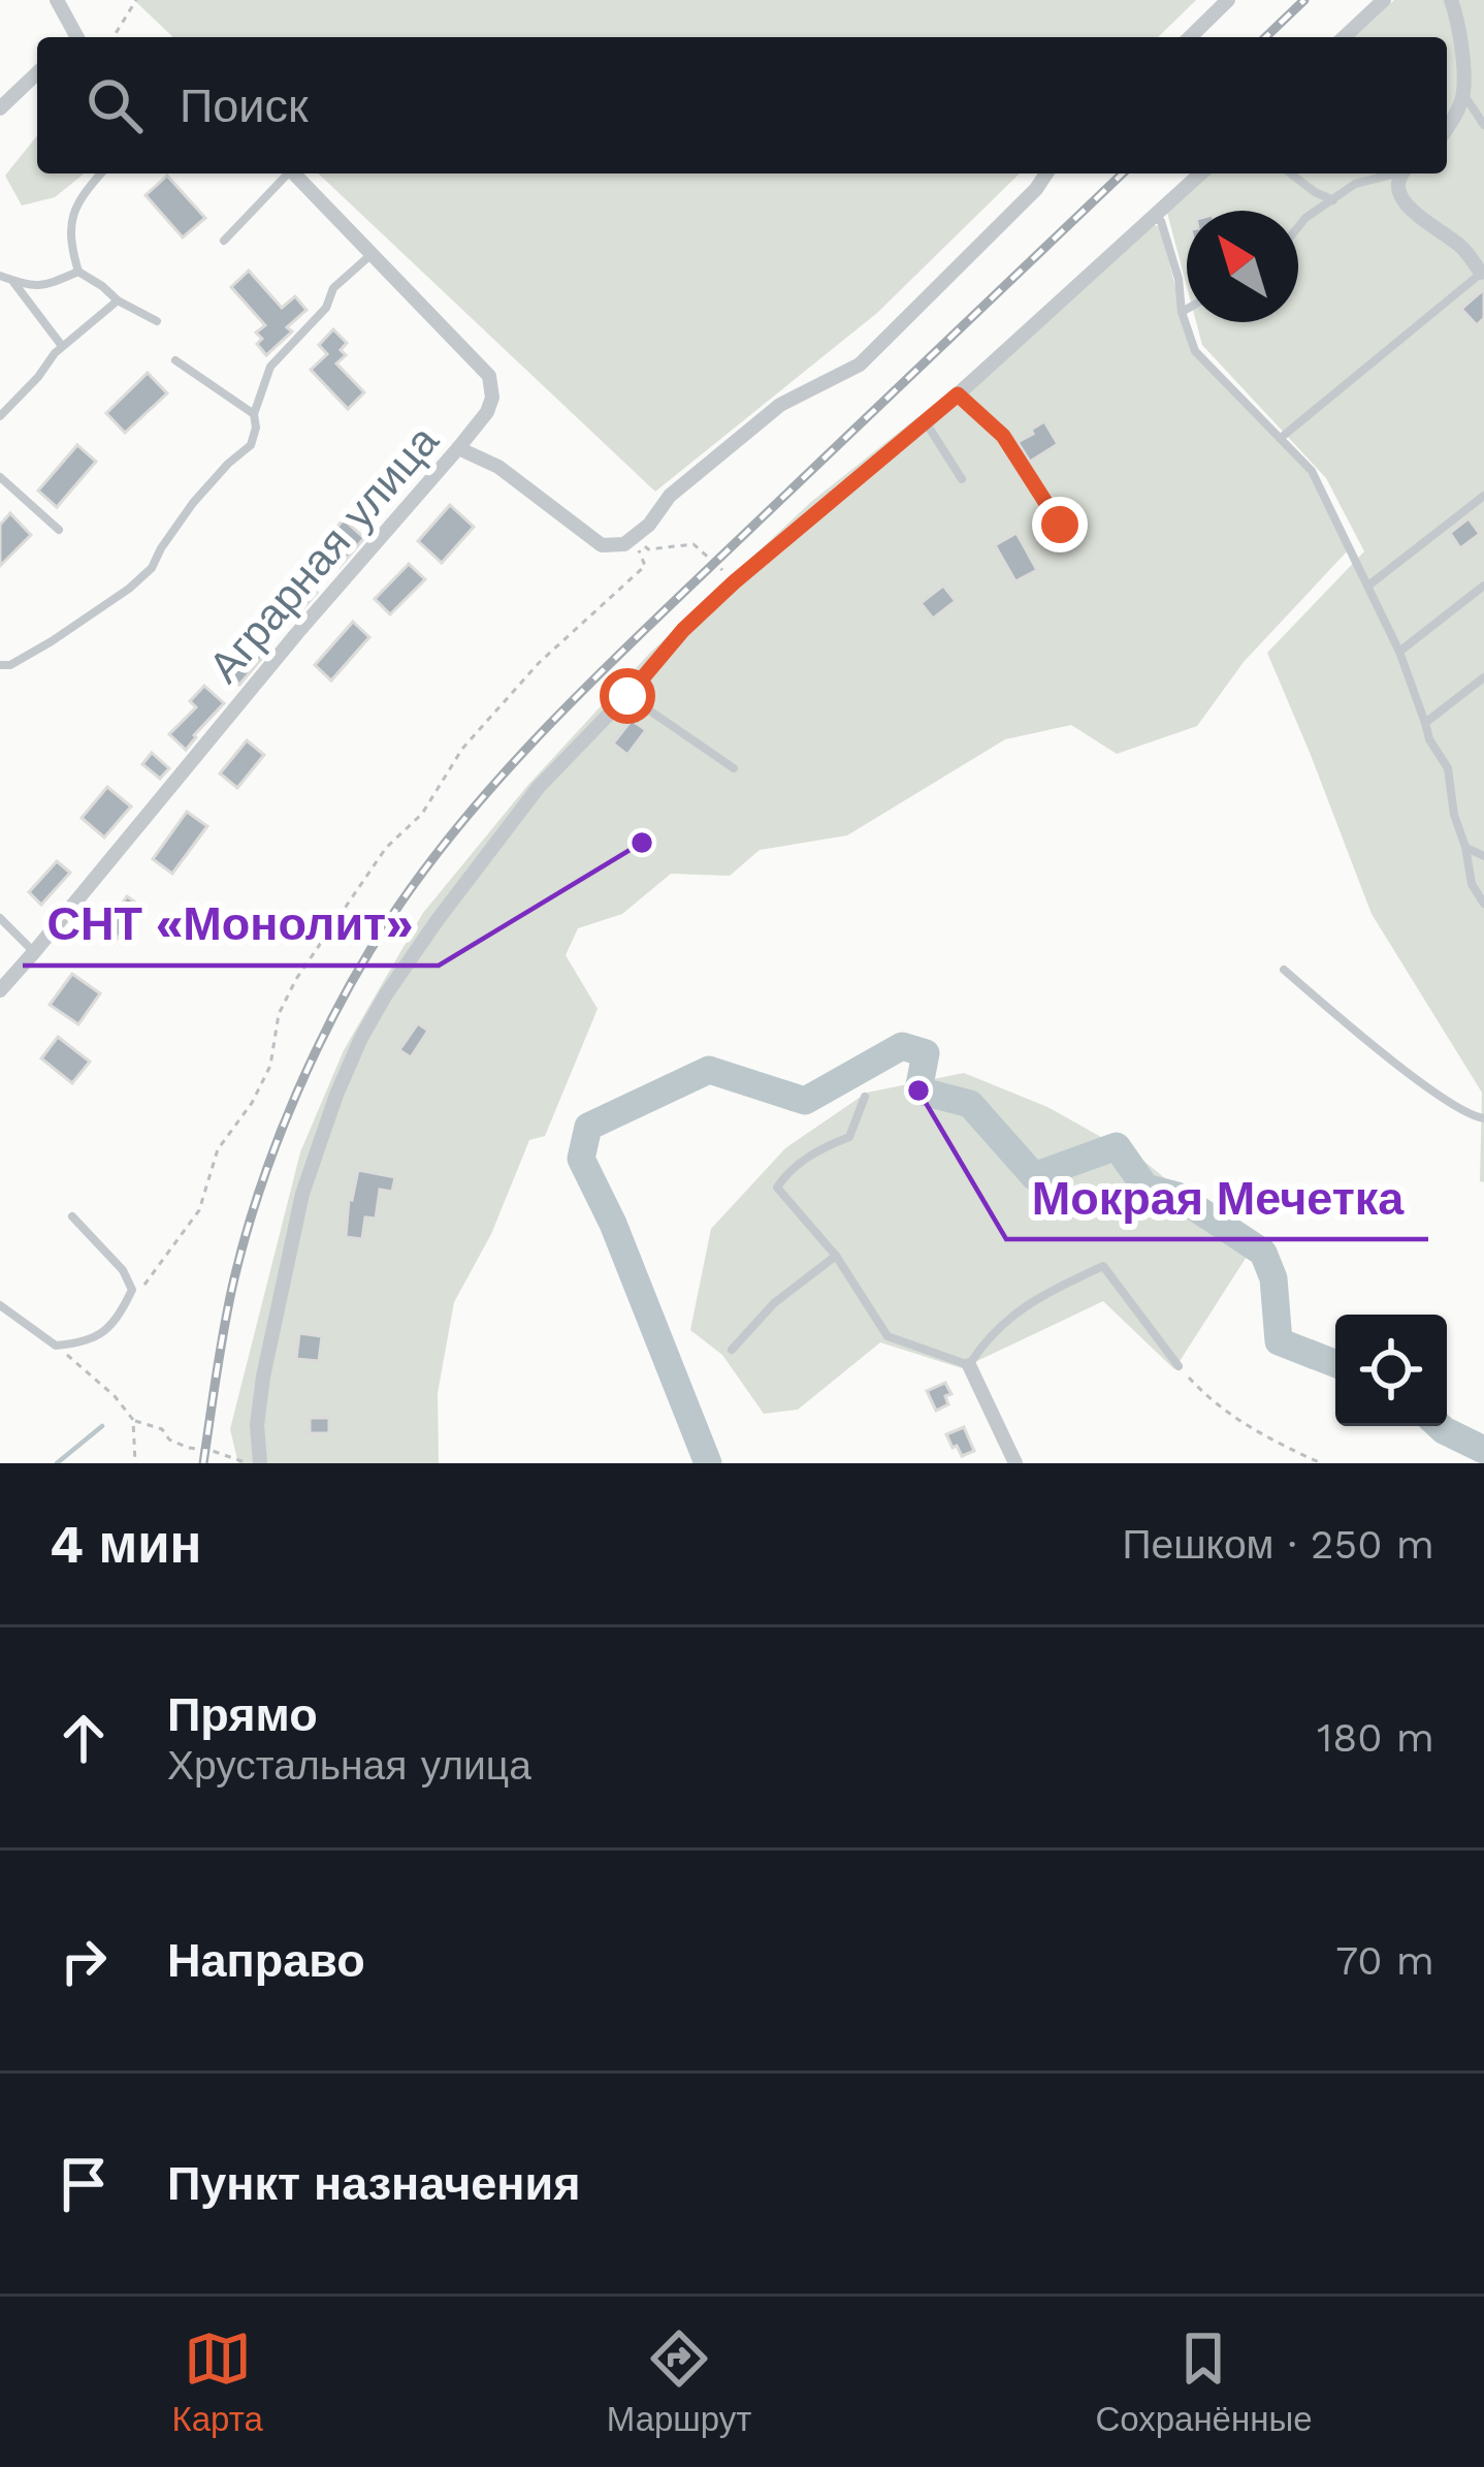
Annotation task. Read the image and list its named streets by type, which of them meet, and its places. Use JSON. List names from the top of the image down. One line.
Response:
{"streets":{"street":["Аграрная улица"]},"places":["СНТ «Монолит»","Мокрая Мечетка"],"north":"top left","page":{"search":"Поиск","heading":["4 мин","Пешком · 250 m"],"list":[["Прямо","Хрустальная улица","180 m"],["Направо","70 m"],"Пункт назначения"],"nav":["Карта","Маршрут","Сохранённые"]}}
